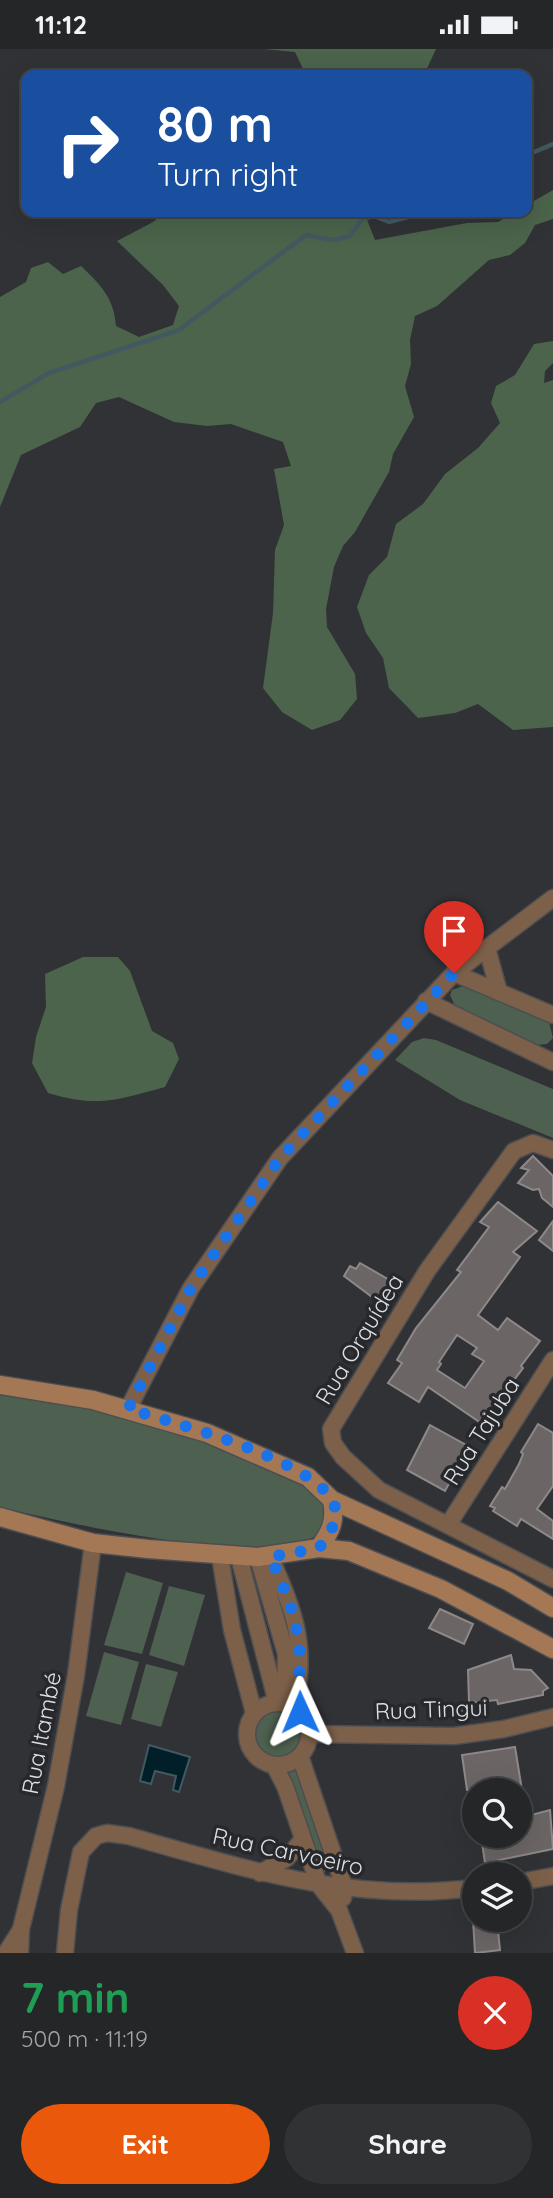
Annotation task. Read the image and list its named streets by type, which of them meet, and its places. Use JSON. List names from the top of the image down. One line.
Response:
{"streets":{"street":["Rua Orquídea","Rua Tajuba","Rua Tingui","Rua Itambé","Rua Carvoeiro"]},"crossings":[["Rua Orquídea","Rua Tajuba"]],"page":{"status":"11:12","turn":["80 m","Turn right"],"heading":["7 min","500 m · 11:19"],"buttons":["Exit","Share"]}}
